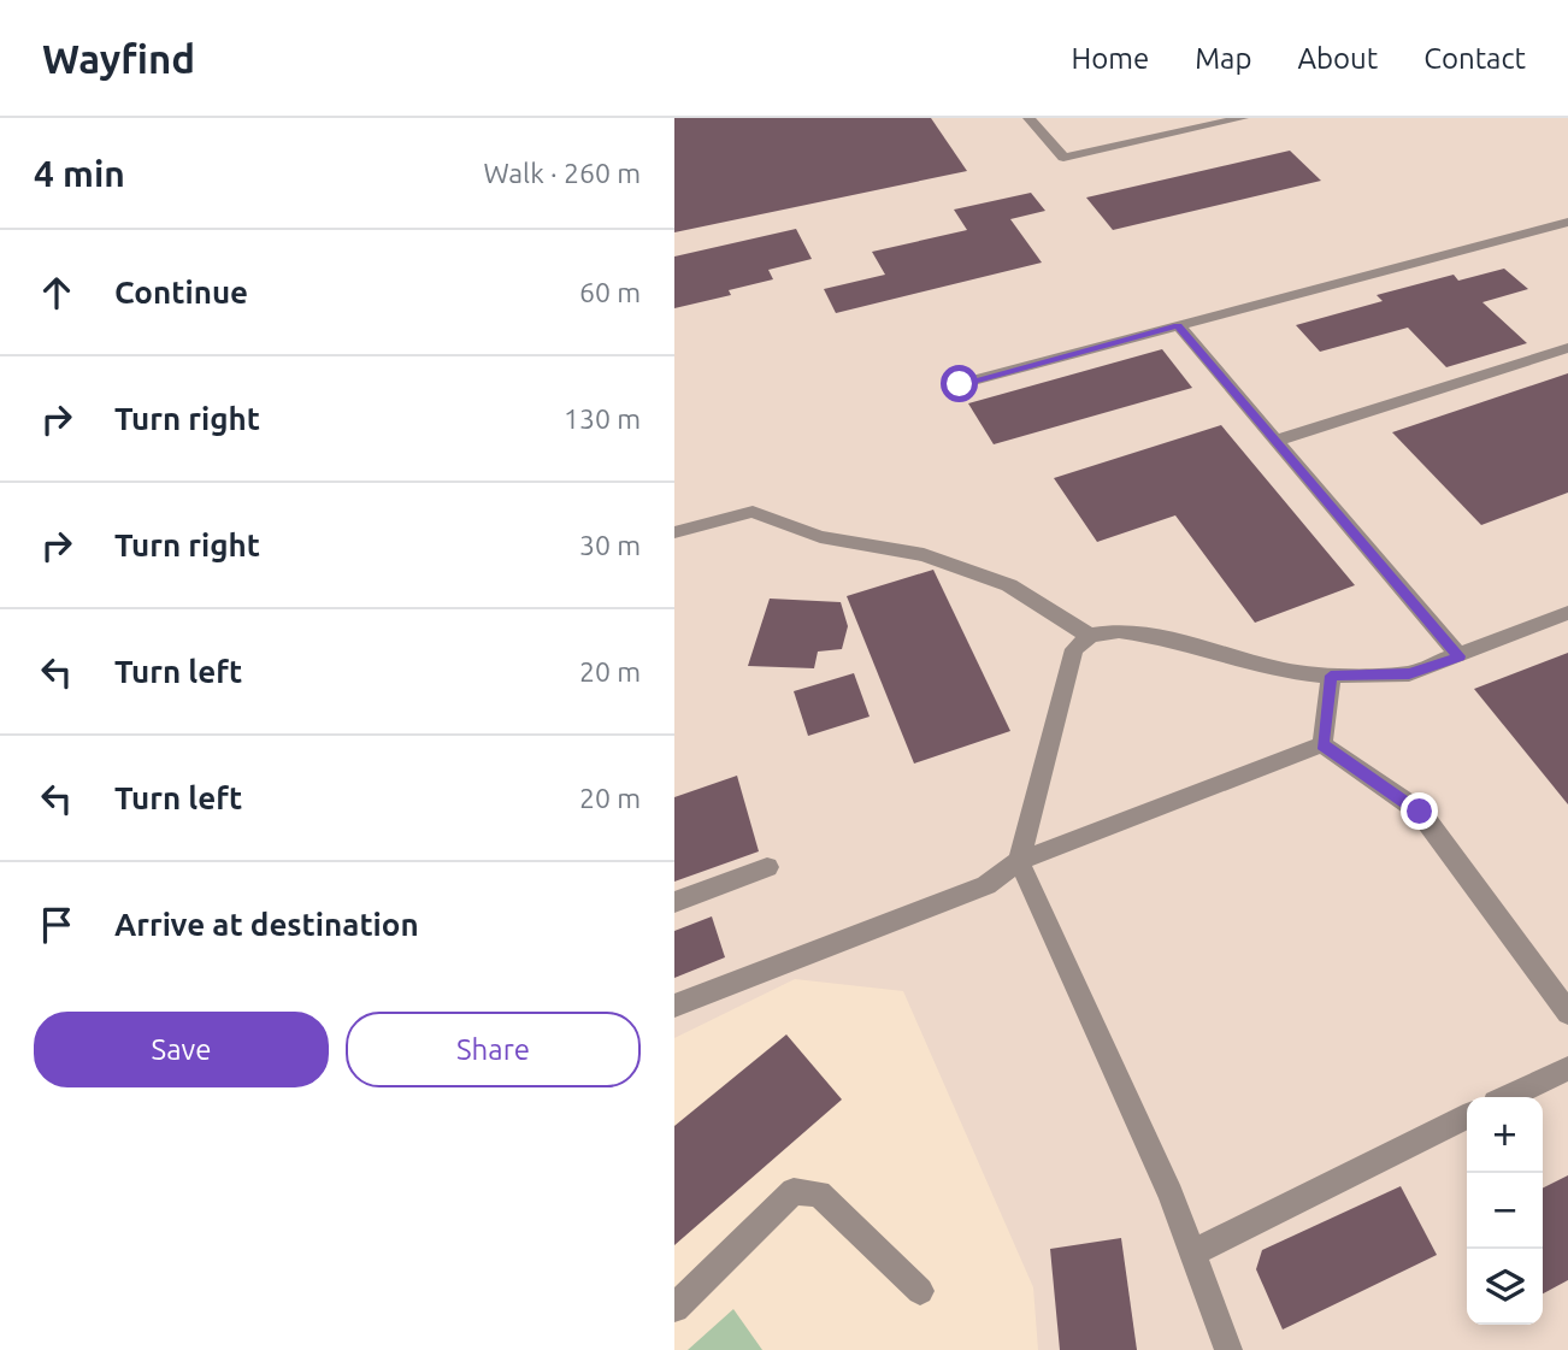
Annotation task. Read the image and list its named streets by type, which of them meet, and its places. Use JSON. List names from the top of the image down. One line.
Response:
{"page":{"header":"Wayfind","nav":["Home","Map","About","Contact"],"heading":["4 min","Walk · 260 m"],"list":[["Continue","60 m"],["Turn right","130 m"],["Turn right","30 m"],["Turn left","20 m"],["Turn left","20 m"],"Arrive at destination"],"buttons":["Save","Share"],"map_buttons":["+","−"]}}
